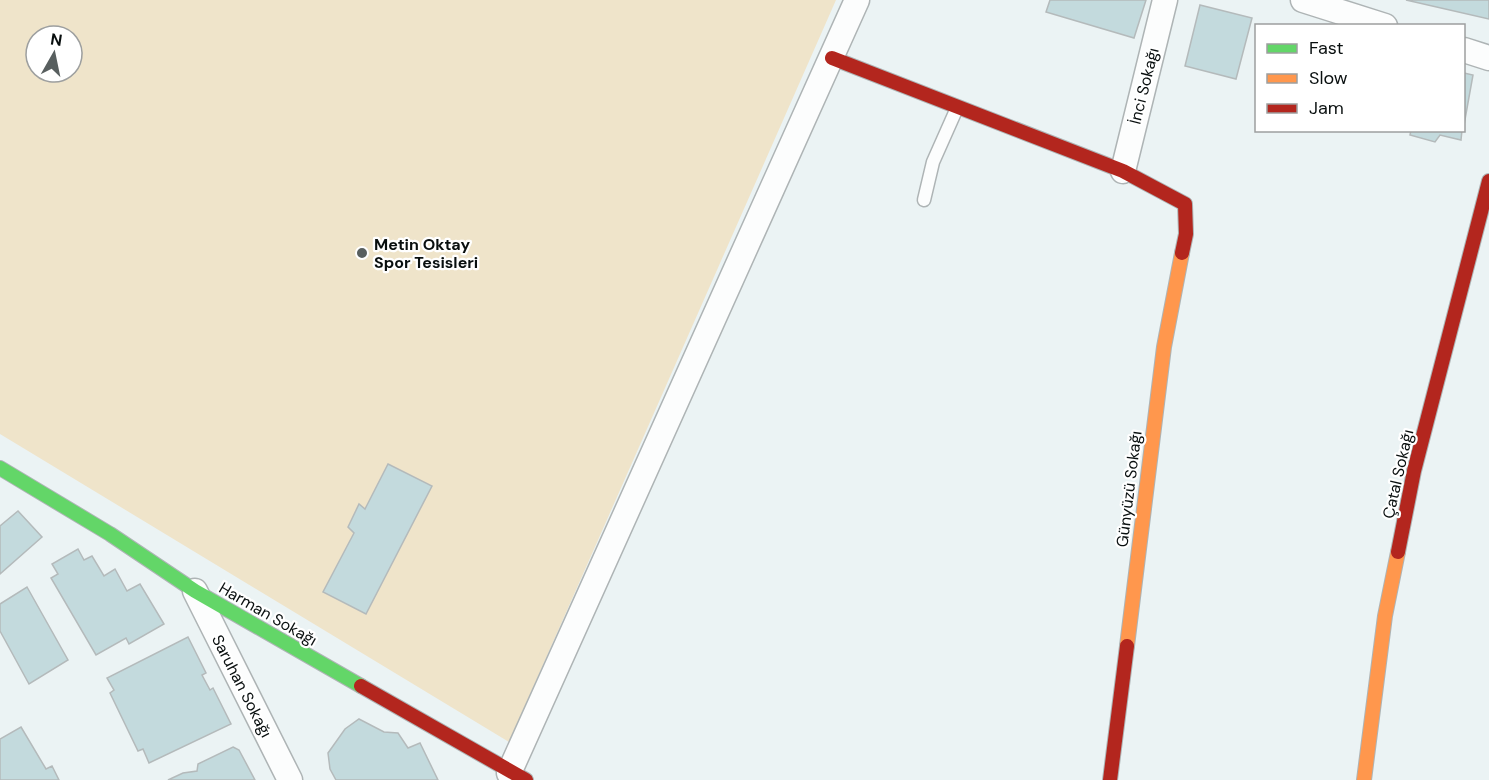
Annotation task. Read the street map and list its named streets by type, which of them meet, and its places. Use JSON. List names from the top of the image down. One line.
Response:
{"streets":{"main road":["Çatal Sokağı","Günyüzü Sokağı","Harman Sokağı"],"street":["İnci Sokağı","Saruhan Sokağı"]},"crossings":[["İnci Sokağı","Günyüzü Sokağı"],["Harman Sokağı","Saruhan Sokağı"]],"places":["Metin Oktay Spor Tesisleri"],"legend":["Fast","Slow","Jam"],"north":"top"}
